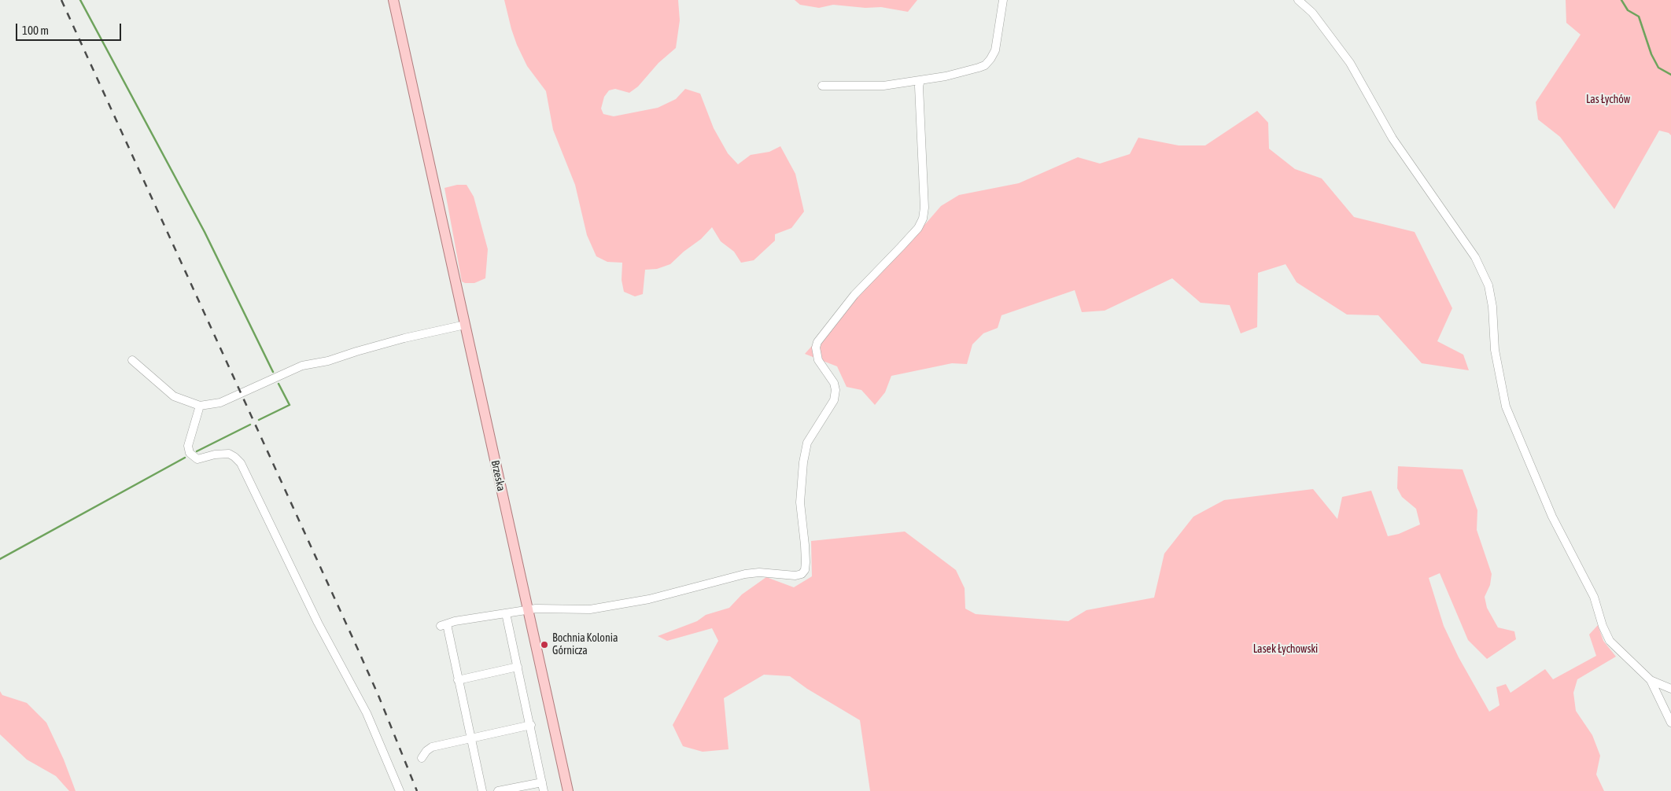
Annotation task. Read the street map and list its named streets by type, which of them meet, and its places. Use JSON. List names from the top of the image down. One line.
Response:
{"streets":{"main road":["Brzeska"]},"parks":["Las Łychów","Lasek Łychowski"],"places":["Bochnia Kolonia Górnicza"],"scale_bar":"100 m"}
